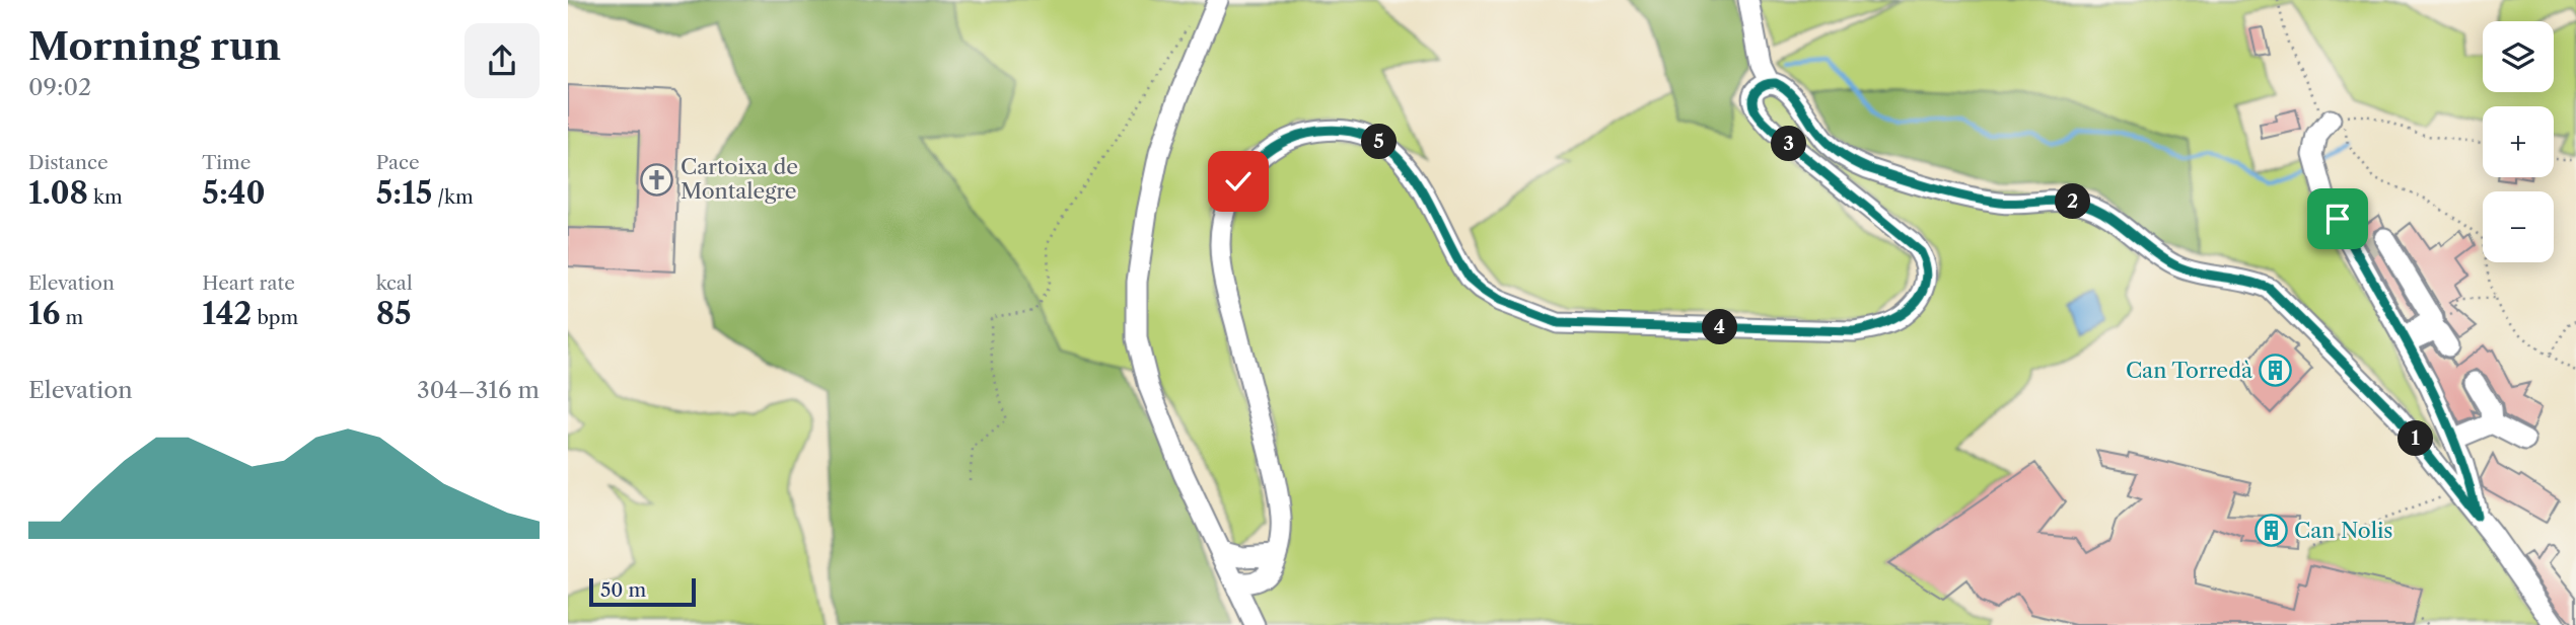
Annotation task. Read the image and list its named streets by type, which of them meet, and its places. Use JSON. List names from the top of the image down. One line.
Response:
{"places":{"church":["Cartoixa de Montalegre"],"building":["Can Torredà","Can Nolis"]},"scale_bar":"50 m","page":{"heading":["Morning run","09:02"],"map_buttons":["+","−"],"stats":[["Distance","1.08 km"],["Time","5:40"],["Pace","5:15 /km"],["Elevation","16 m"],["Heart rate","142 bpm"],["kcal","85"]],"pins":["5","3","2","4","1"],"chart":["Elevation","304–316 m"],"scale":"50 m"}}
